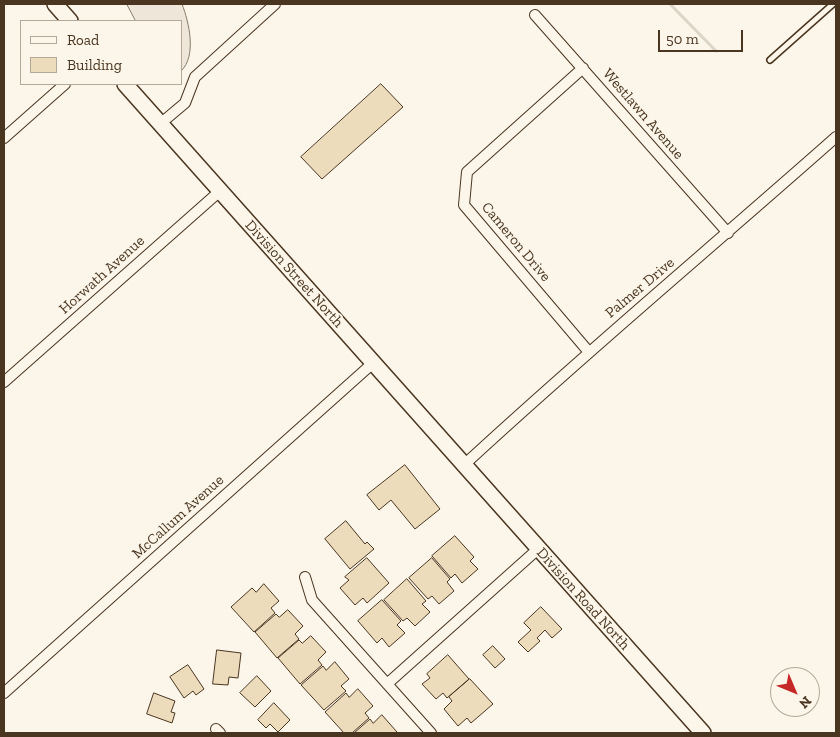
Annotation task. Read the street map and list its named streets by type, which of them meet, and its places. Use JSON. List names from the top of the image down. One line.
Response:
{"streets":{"main road":["Division Street North","Division Road North"],"street":["Westlawn Avenue","Cameron Drive","Horwath Avenue","Palmer Drive","McCallum Avenue"]},"crossings":[["Westlawn Avenue","Cameron Drive"],["Westlawn Avenue","Palmer Drive"],["Cameron Drive","Palmer Drive"],["Division Street North","Horwath Avenue"],["Division Street North","Palmer Drive"],["Division Street North","McCallum Avenue"],["Division Street North","Division Road North"],["Palmer Drive","Division Road North"]],"legend":["Road","Building"],"scale_bar":"50 m","north":"bottom right"}
